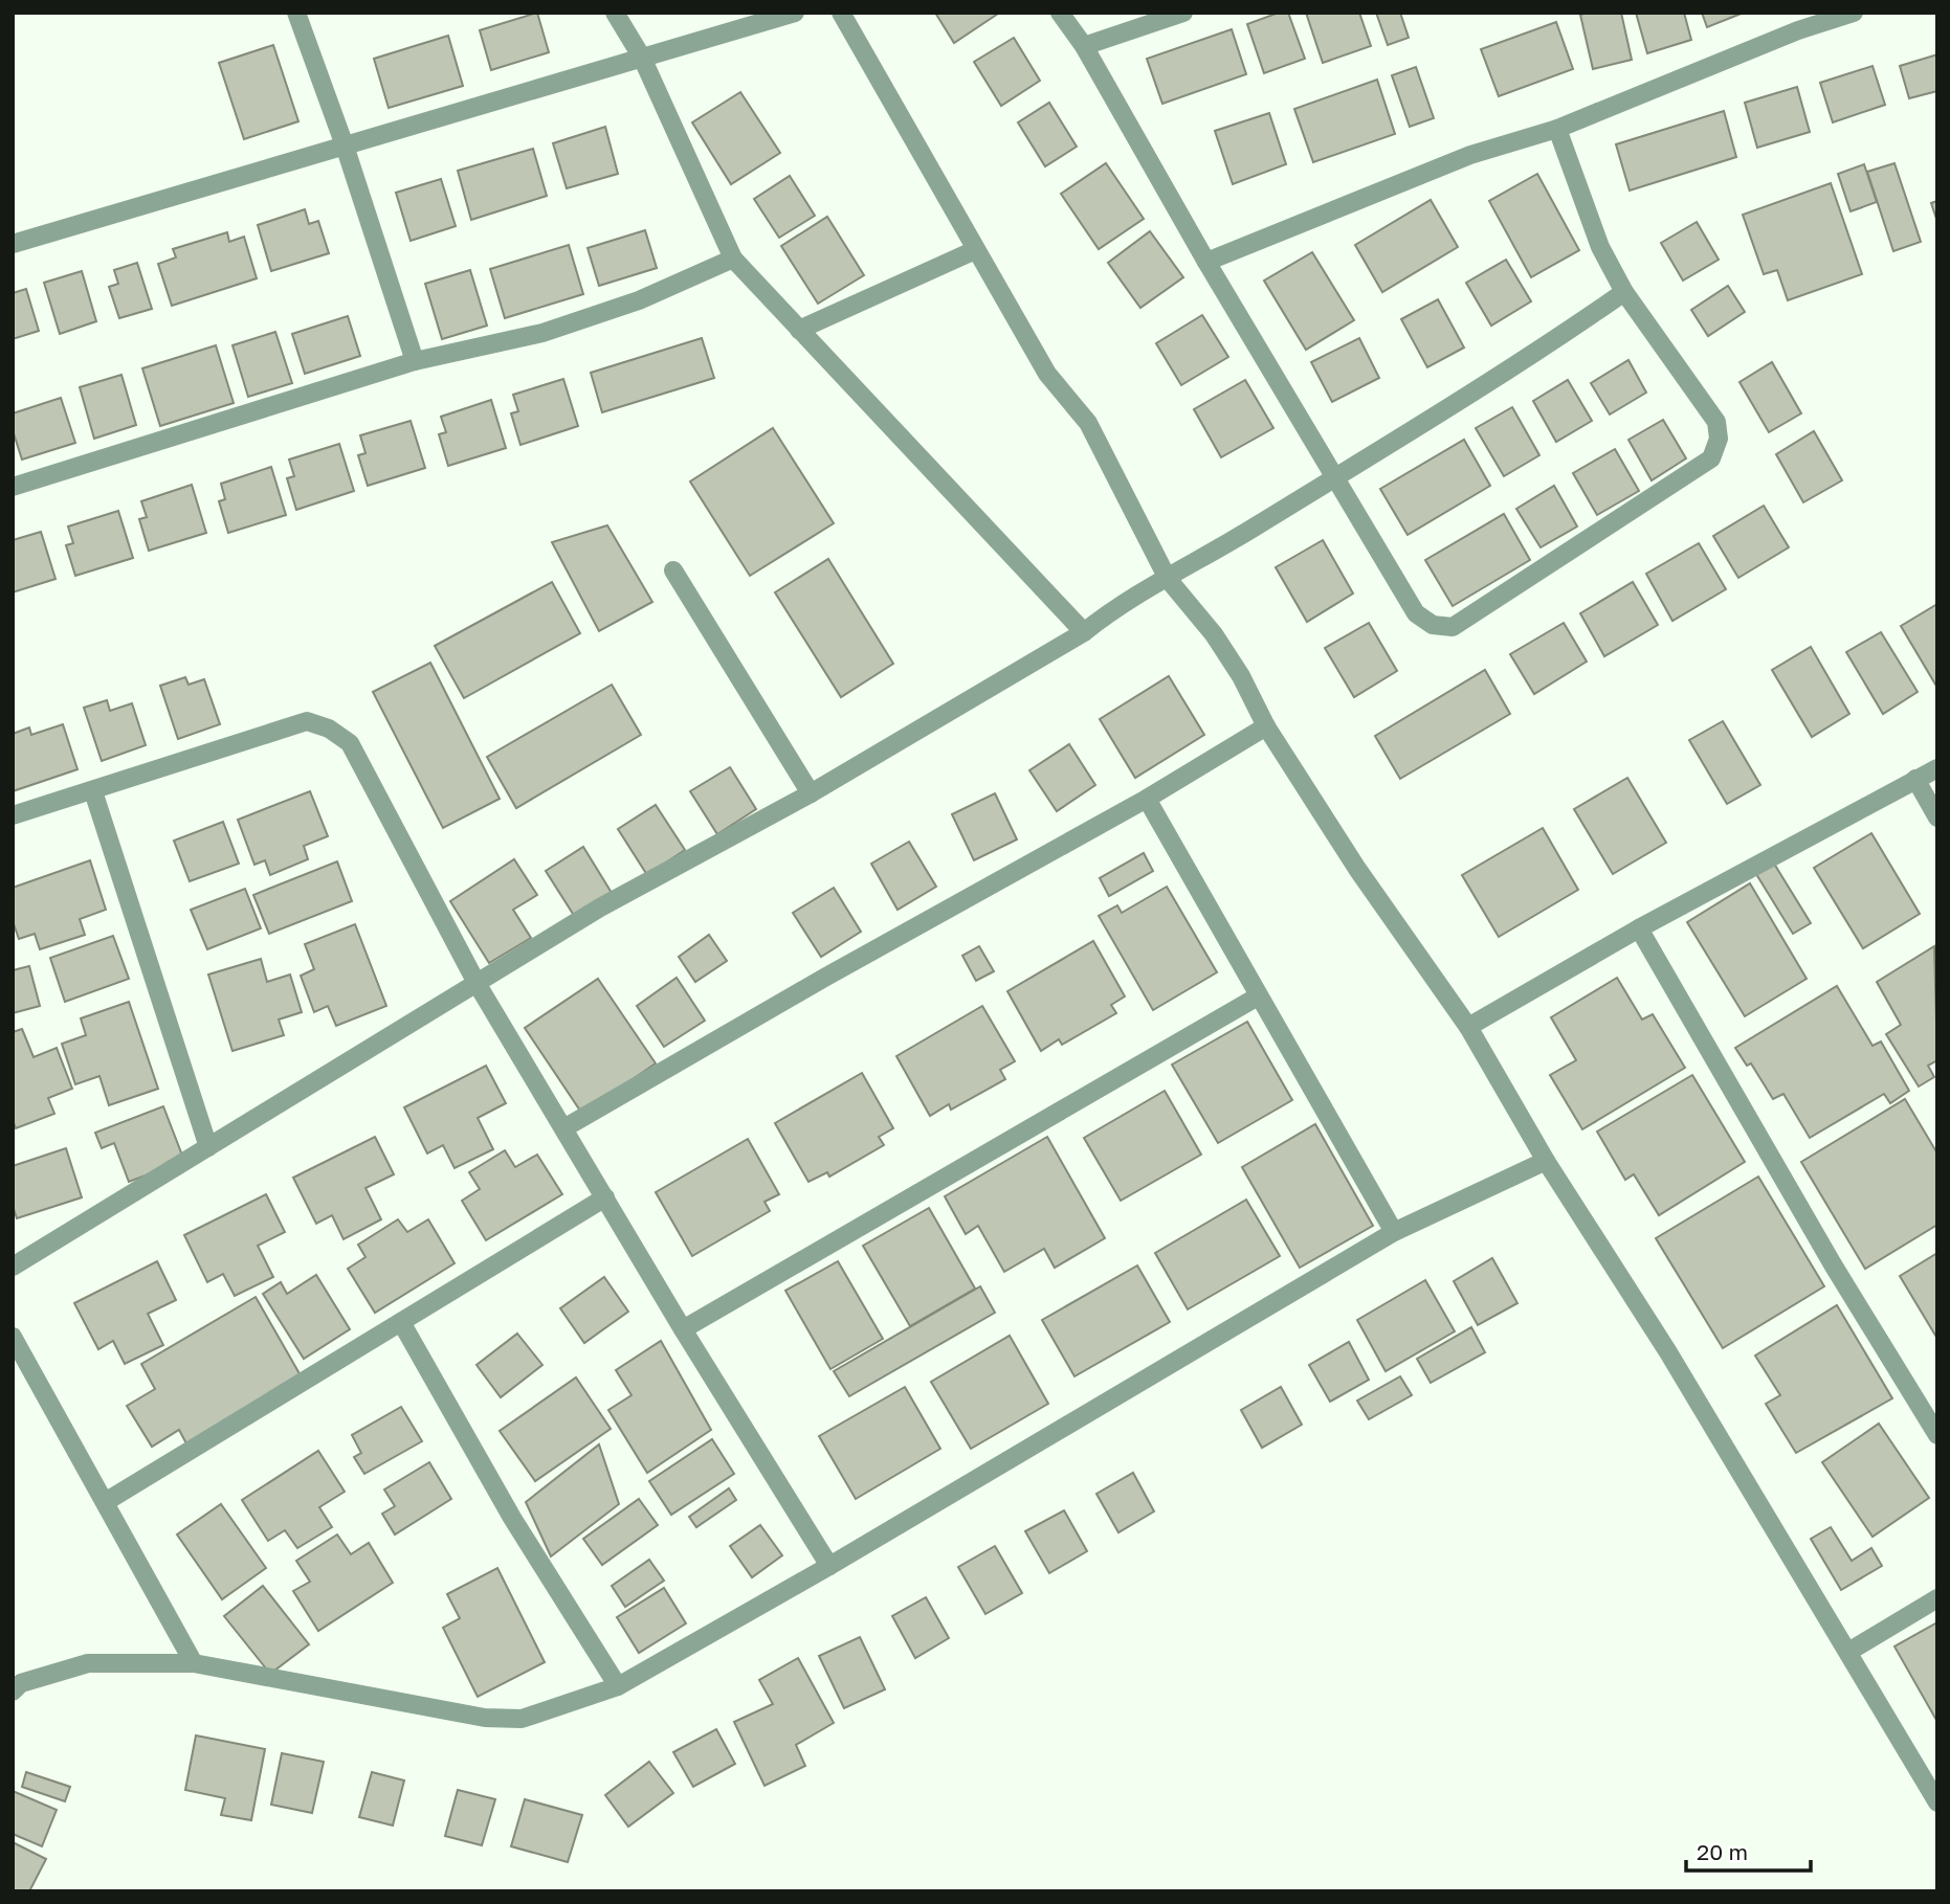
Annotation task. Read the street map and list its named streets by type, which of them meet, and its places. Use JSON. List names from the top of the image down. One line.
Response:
{"scale_bar":"20 m"}
